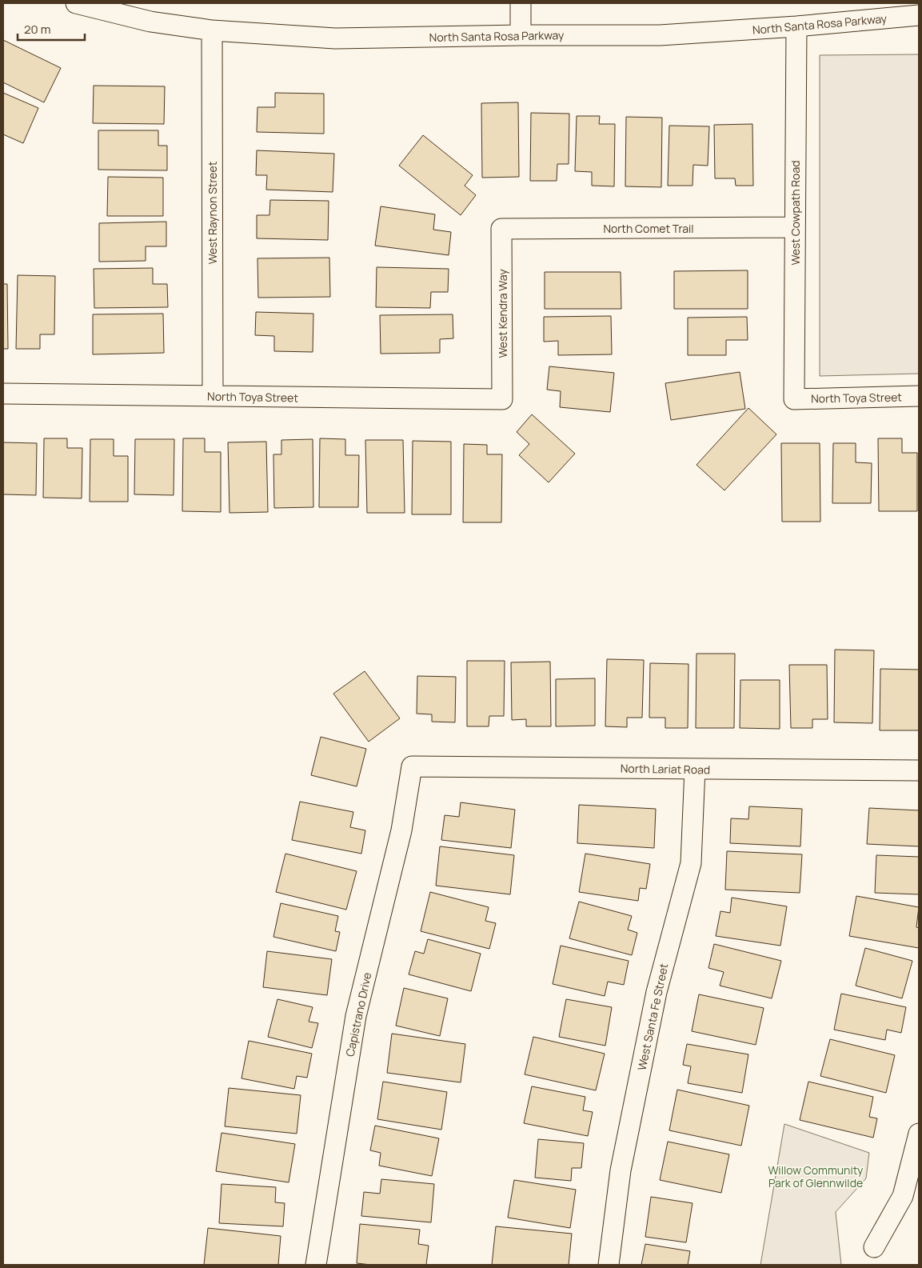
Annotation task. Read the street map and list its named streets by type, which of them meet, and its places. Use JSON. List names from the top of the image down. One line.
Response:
{"streets":{"street":["North Santa Rosa Parkway","West Raynon Street","West Cowpath Road","North Comet Trail","West Kendra Way","North Toya Street","North Lariat Road","Capistrano Drive","West Santa Fe Street"]},"crossings":[["North Santa Rosa Parkway","West Raynon Street"],["North Santa Rosa Parkway","West Cowpath Road"],["West Raynon Street","North Toya Street"],["West Cowpath Road","North Comet Trail"],["West Cowpath Road","North Toya Street"],["North Comet Trail","West Kendra Way"],["West Kendra Way","North Toya Street"],["North Lariat Road","Capistrano Drive"],["North Lariat Road","West Santa Fe Street"]],"parks":["Willow Community Park of Glennwilde"],"scale_bar":"20 m"}
